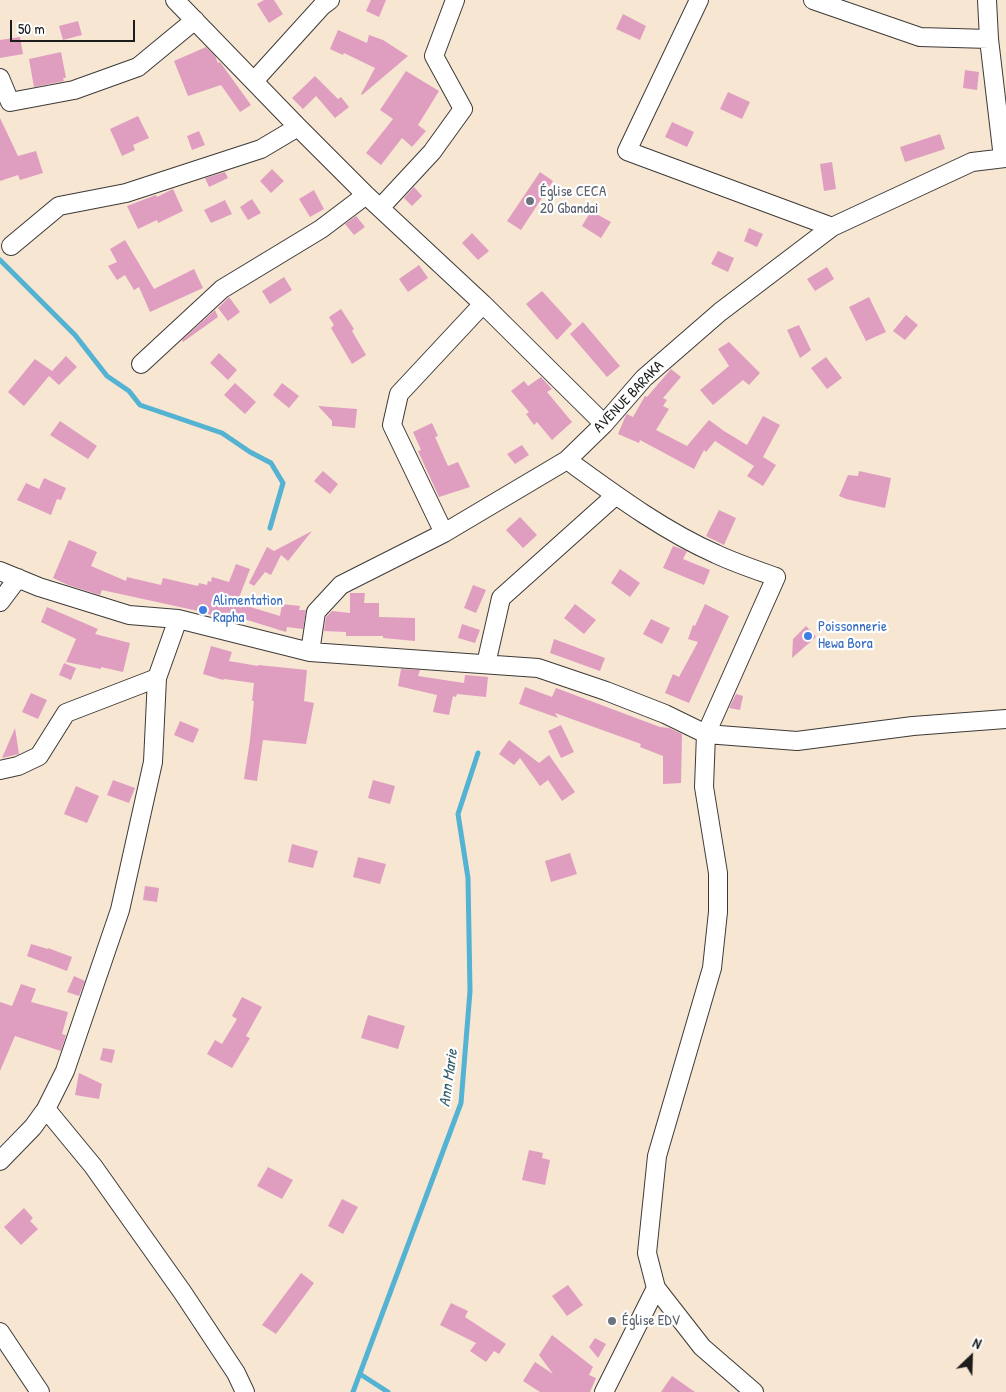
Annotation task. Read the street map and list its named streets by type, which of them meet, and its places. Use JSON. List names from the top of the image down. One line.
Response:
{"streets":{"street":["AVENUE BARAKA"]},"water":["Ann Marie"],"places":["Église CECA 20 Gbandai","Alimentation Rapha","Poissonnerie Hewa Bora","Église EDV"],"scale_bar":"50 m","north":"top right"}
